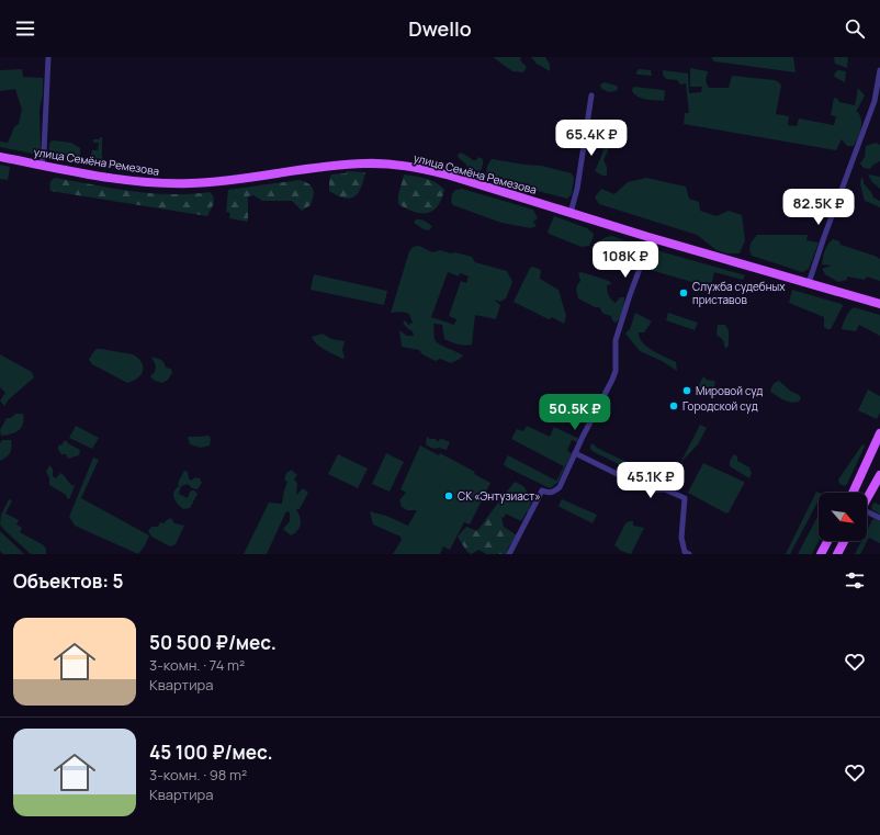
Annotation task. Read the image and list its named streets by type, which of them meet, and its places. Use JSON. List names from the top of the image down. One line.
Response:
{"streets":{"main road":["улица Семёна Ремезова"]},"places":["Служба судебных приставов","Мировой суд","Городской суд","СК «Энтузиаст»"],"north":"bottom right","page":{"header":"Dwello","price":["65.4K ₽","82.5K ₽","108K ₽","50.5K ₽","45.1K ₽"],"heading":"Объектов: 5","list":[{"name":"50 500 ₽/мес.","note":"3-комн. · 74 m² · Квартира"},{"name":"45 100 ₽/мес.","note":"3-комн. · 98 m² · Квартира"}]}}
